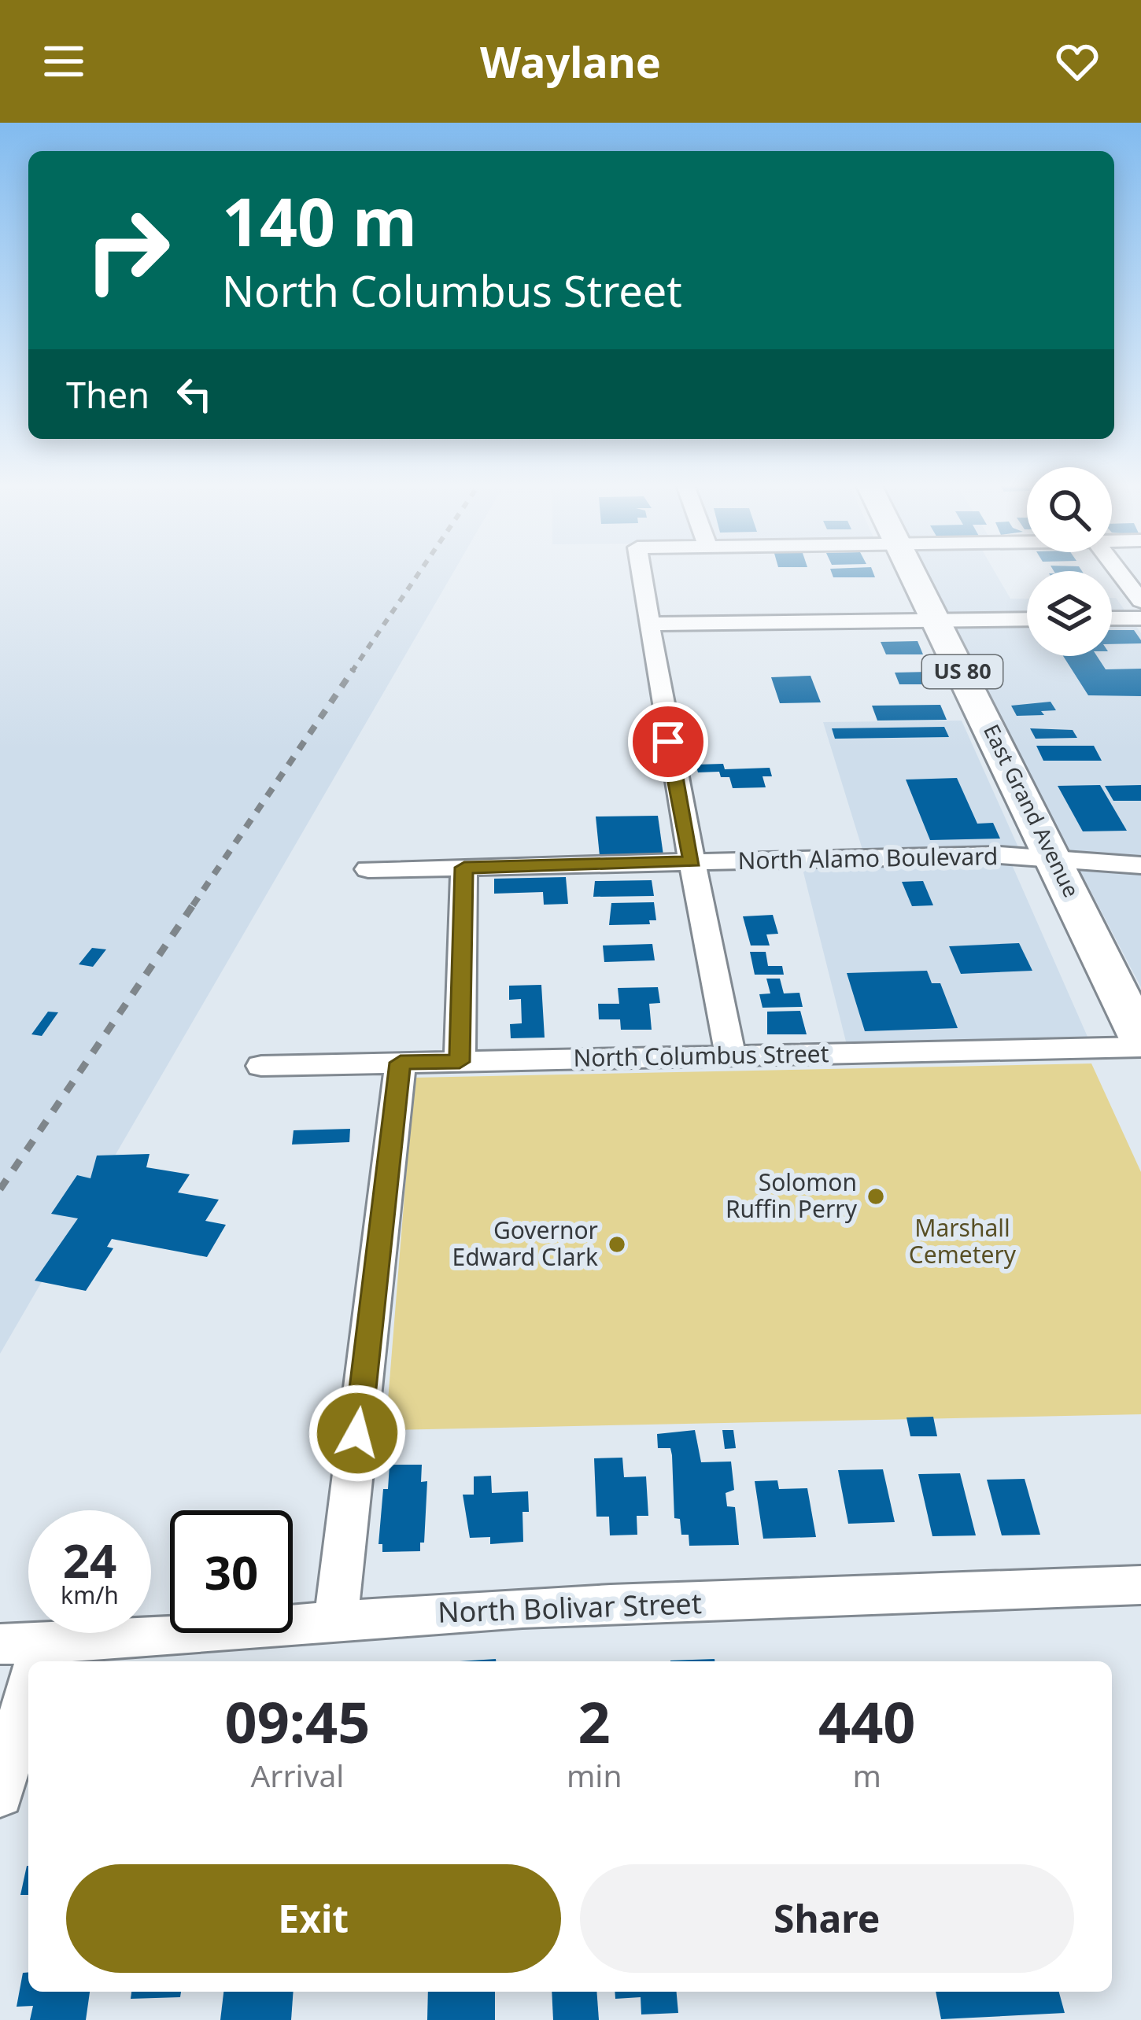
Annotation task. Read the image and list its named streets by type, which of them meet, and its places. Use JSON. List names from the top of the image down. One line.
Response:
{"streets":{"highway":["US 80","East Grand Avenue"],"street":["North Alamo Boulevard","North Columbus Street","North Bolivar Street"]},"crossings":[["East Grand Avenue","North Alamo Boulevard"]],"parks":["Marshall Cemetery"],"places":["Solomon Ruffin Perry","Governor Edward Clark"],"page":{"header":"Waylane","turn":["140 m","North Columbus Street"],"then":"Then","speed":"24 km/h","limit":"30","eta":["09:45","Arrival","2","min","440","m"],"buttons":["Exit","Share"]}}
